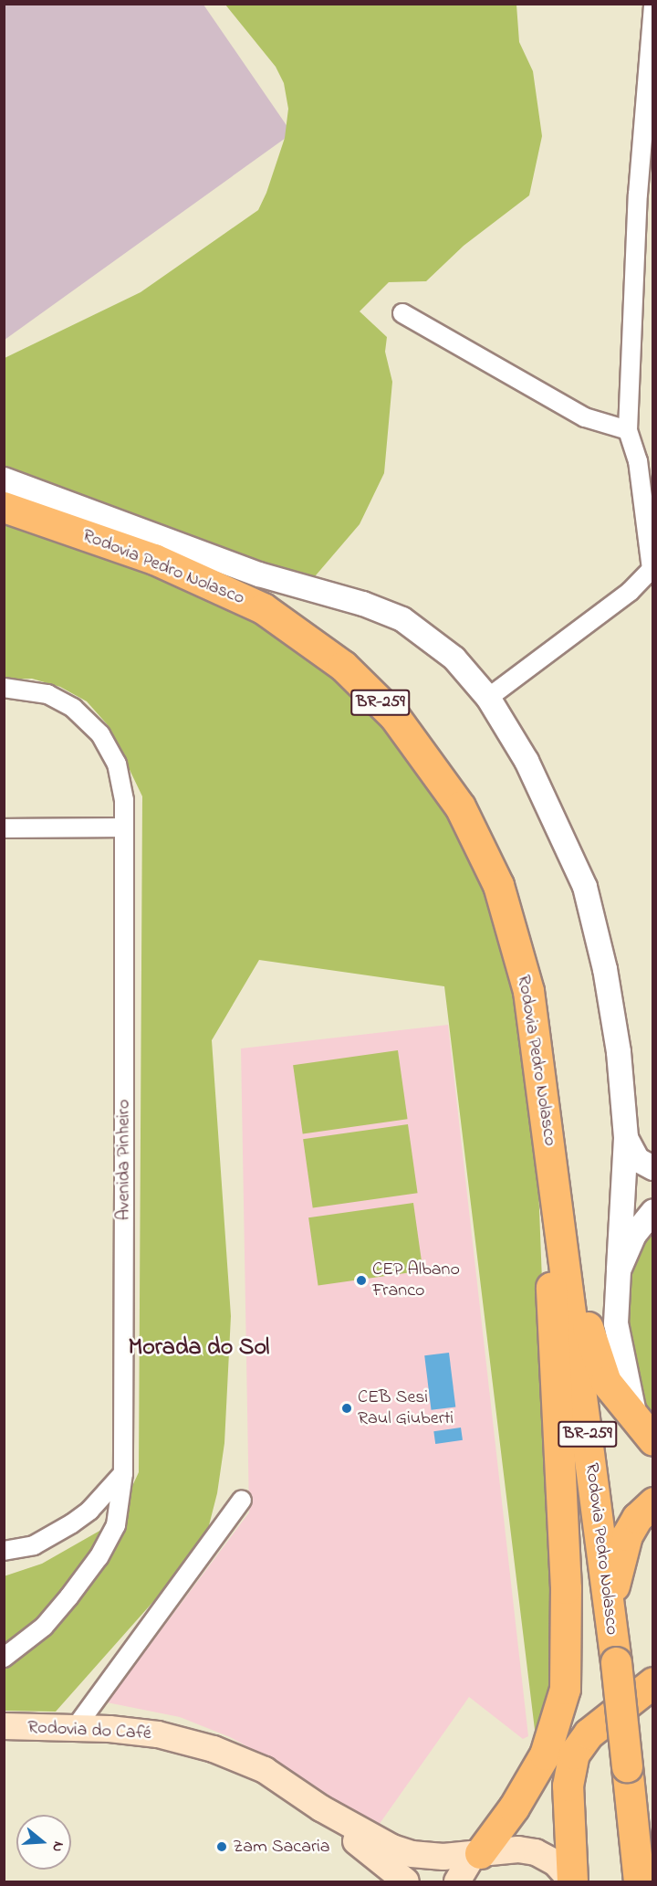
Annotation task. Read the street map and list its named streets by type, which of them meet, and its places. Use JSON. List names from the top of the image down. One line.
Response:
{"streets":{"highway":["Rodovia Pedro Nolasco","BR-259"],"main road":["Rodovia do Café"],"street":["Avenida Pinheiro"]},"districts":["Morada do Sol"],"places":["CEP Albano Franco","CEB Sesi Raul Giuberti","Zam Sacaria"],"north":"right"}
